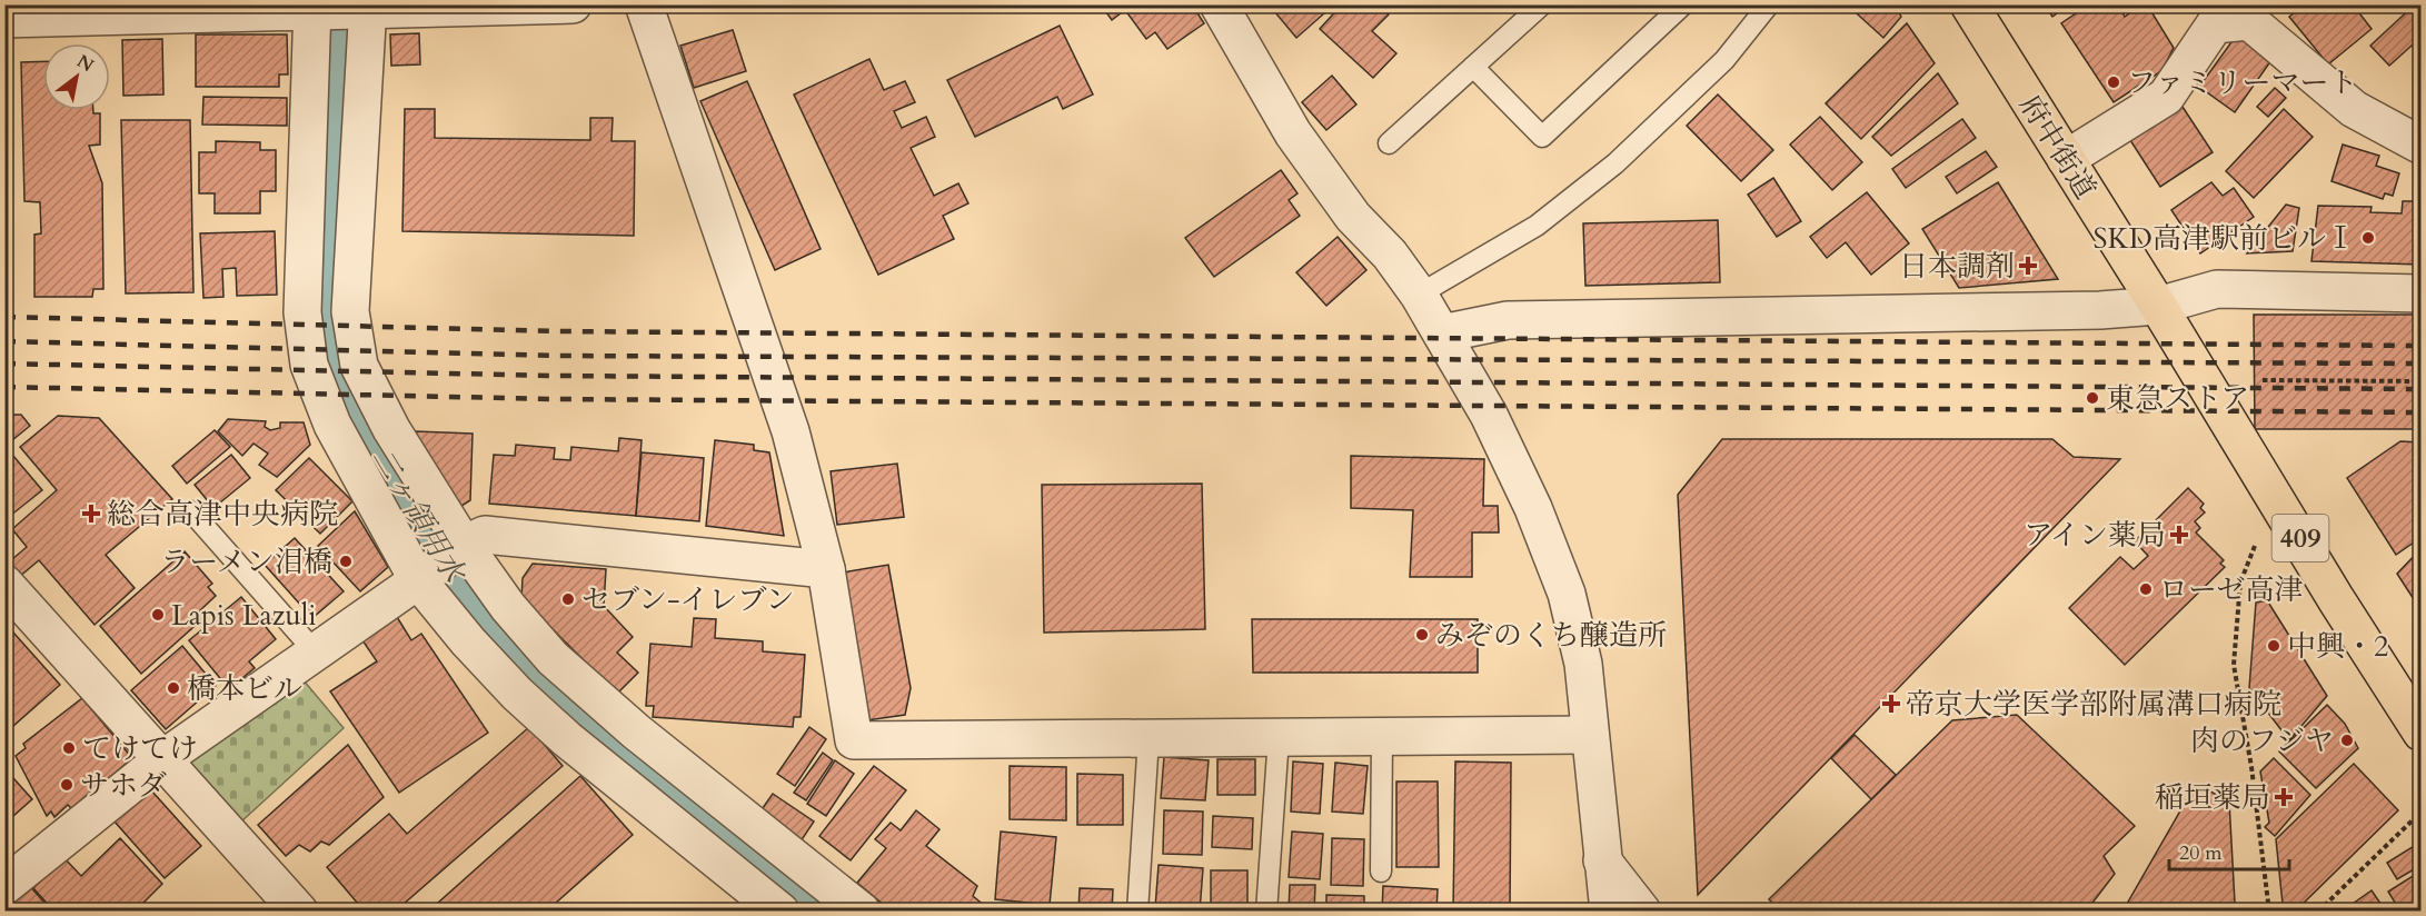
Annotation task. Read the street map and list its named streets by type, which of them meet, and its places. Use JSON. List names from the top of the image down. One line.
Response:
{"streets":{"highway":["府中街道","409"]},"water":["二ヶ領用水"],"places":{"other":["ファミリーマート","SKD高津駅前ビルⅠ","東急ストア","ラーメン泪橋","ローゼ高津","セブン-イレブン","Lapis Lazuli","みぞのくち醸造所","中興・2","橋本ビル","肉のフジヤ","てけてけ","サホダ"],"health":["日本調剤","総合高津中央病院","アイン薬局","帝京大学医学部附属溝口病院","稲垣薬局"]},"scale_bar":"20 m","north":"top right"}
